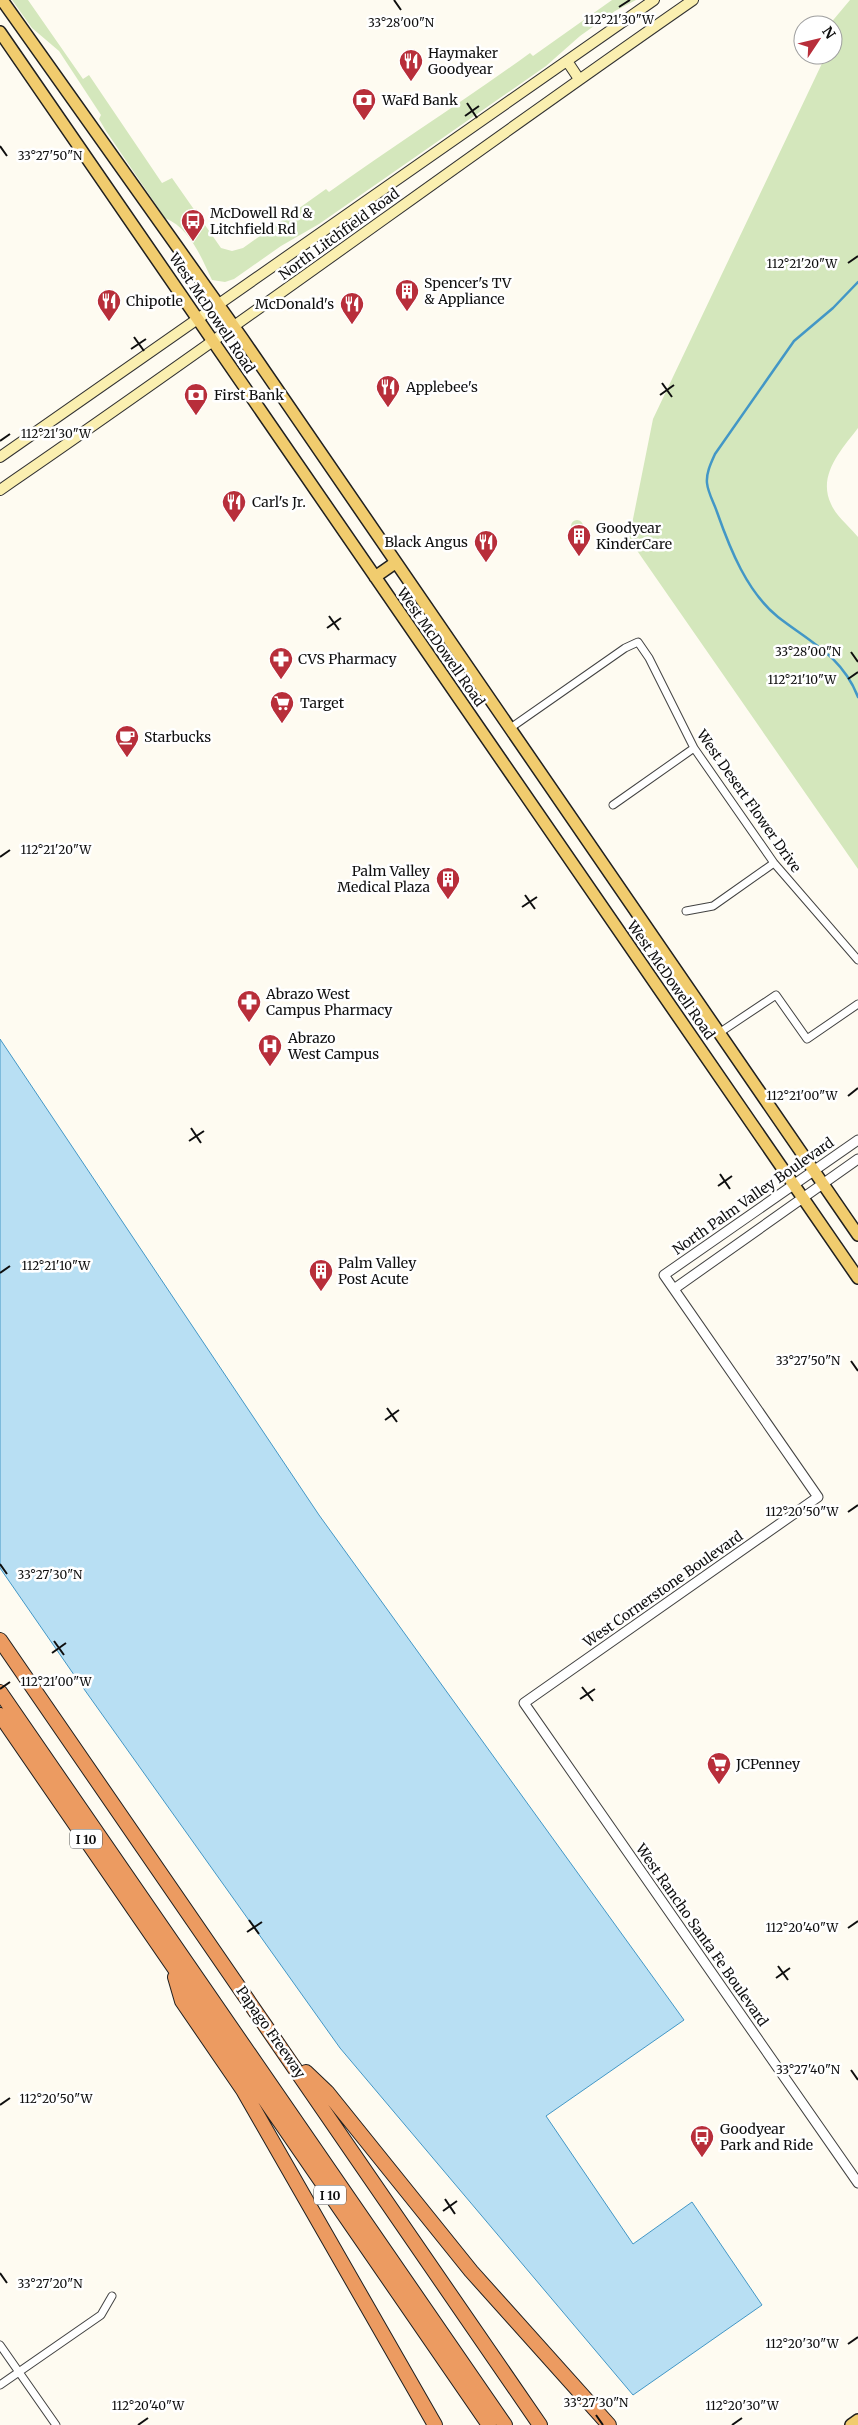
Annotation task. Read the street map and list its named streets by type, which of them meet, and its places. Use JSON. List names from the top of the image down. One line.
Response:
{"streets":{"highway":["I 10","Papago Freeway"],"main road":["North Litchfield Road","West McDowell Road"],"street":["West Desert Flower Drive","North Palm Valley Boulevard","West Cornerstone Boulevard","West Rancho Santa Fe Boulevard"]},"crossings":[["North Litchfield Road","West McDowell Road"],["West McDowell Road","West Desert Flower Drive"],["West McDowell Road","North Palm Valley Boulevard"],["North Palm Valley Boulevard","West Cornerstone Boulevard"],["West Cornerstone Boulevard","West Rancho Santa Fe Boulevard"]],"places":{"restaurant":["Haymaker Goodyear","Chipotle","McDonald's","Applebee's","Carl's Jr.","Black Angus"],"bank":["WaFd Bank","First Bank"],"bus stop":["McDowell Rd & Litchfield Rd","Goodyear Park and Ride"],"building":["Spencer's TV & Appliance","Goodyear KinderCare","Palm Valley Medical Plaza","Palm Valley Post Acute"],"pharmacy":["CVS Pharmacy","Abrazo West Campus Pharmacy"],"supermarket":["Target","JCPenney"],"cafe":["Starbucks"],"hospital":["Abrazo West Campus"]},"north":"top right","coordinates":["112°21'30\"W","33°28'00\"N","33°27'50\"N","112°21'20\"W","112°21'10\"W","112°21'00\"W","112°20'50\"W","33°27'30\"N","112°20'40\"W","33°27'40\"N","33°27'20\"N","112°20'30\"W"]}
